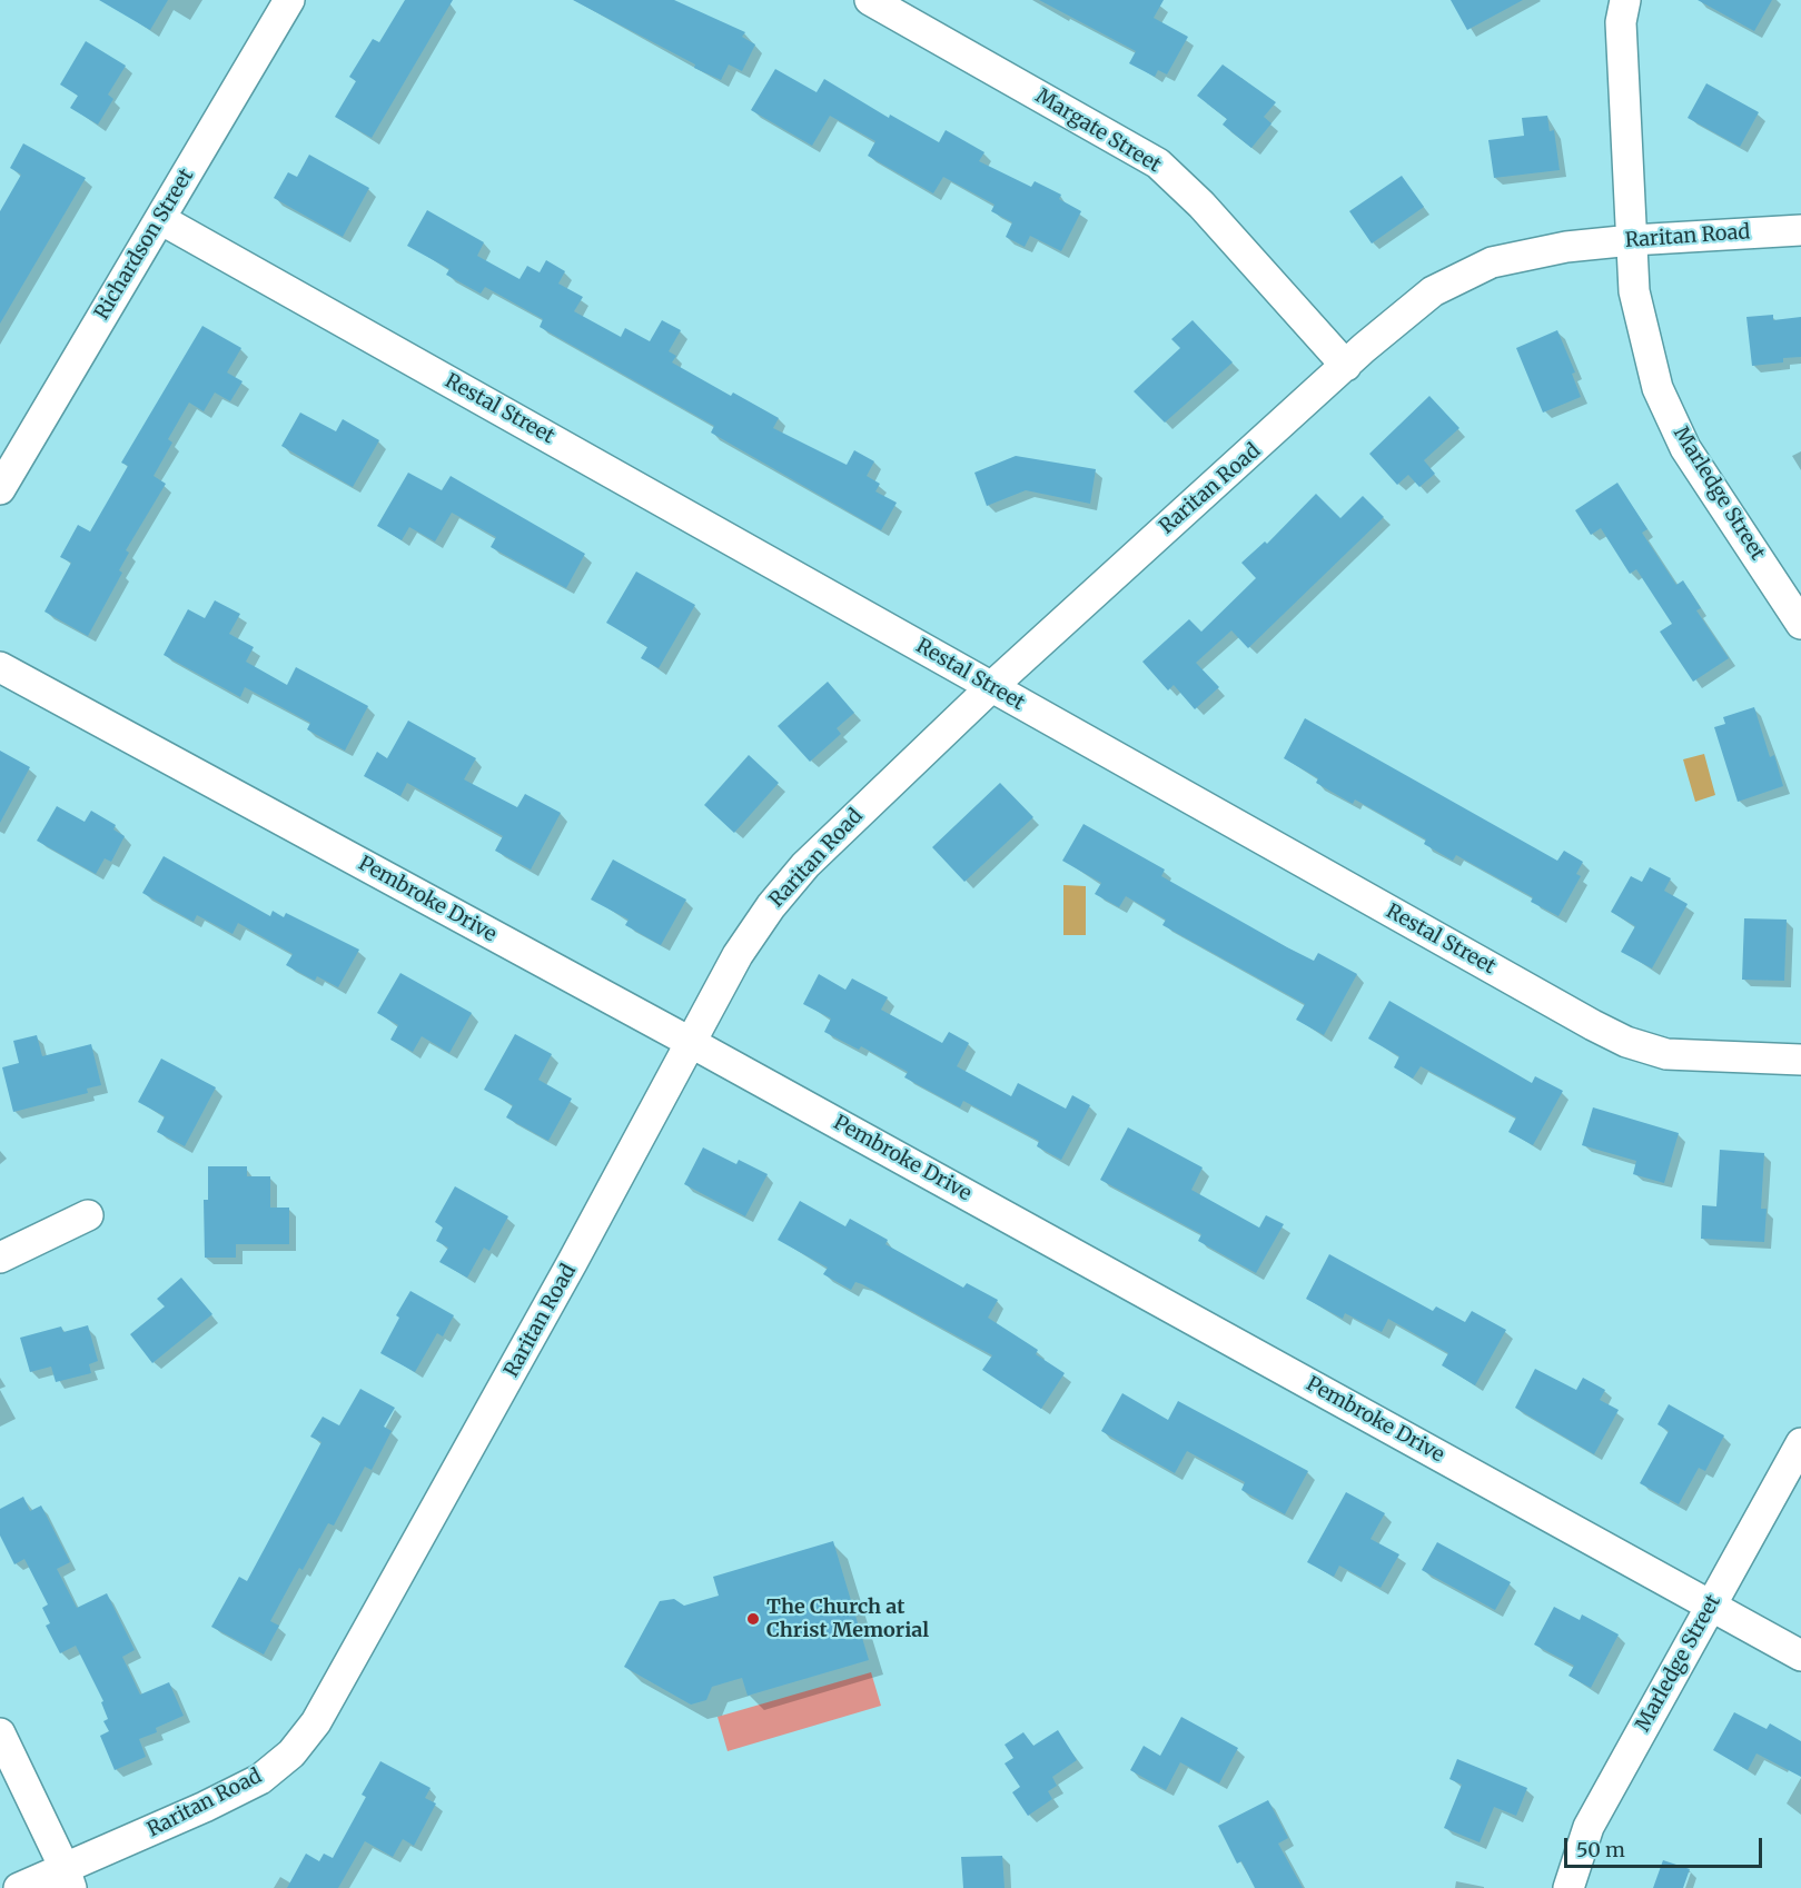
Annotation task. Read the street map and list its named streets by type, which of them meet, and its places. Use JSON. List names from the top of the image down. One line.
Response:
{"streets":{"street":["Margate Street","Raritan Road","Richardson Street","Restal Street","Marledge Street","Pembroke Drive"]},"crossings":[["Margate Street","Raritan Road"],["Raritan Road","Restal Street"],["Raritan Road","Marledge Street"],["Raritan Road","Pembroke Drive"],["Richardson Street","Restal Street"],["Marledge Street","Pembroke Drive"]],"places":["The Church at Christ Memorial"],"scale_bar":"50 m"}
